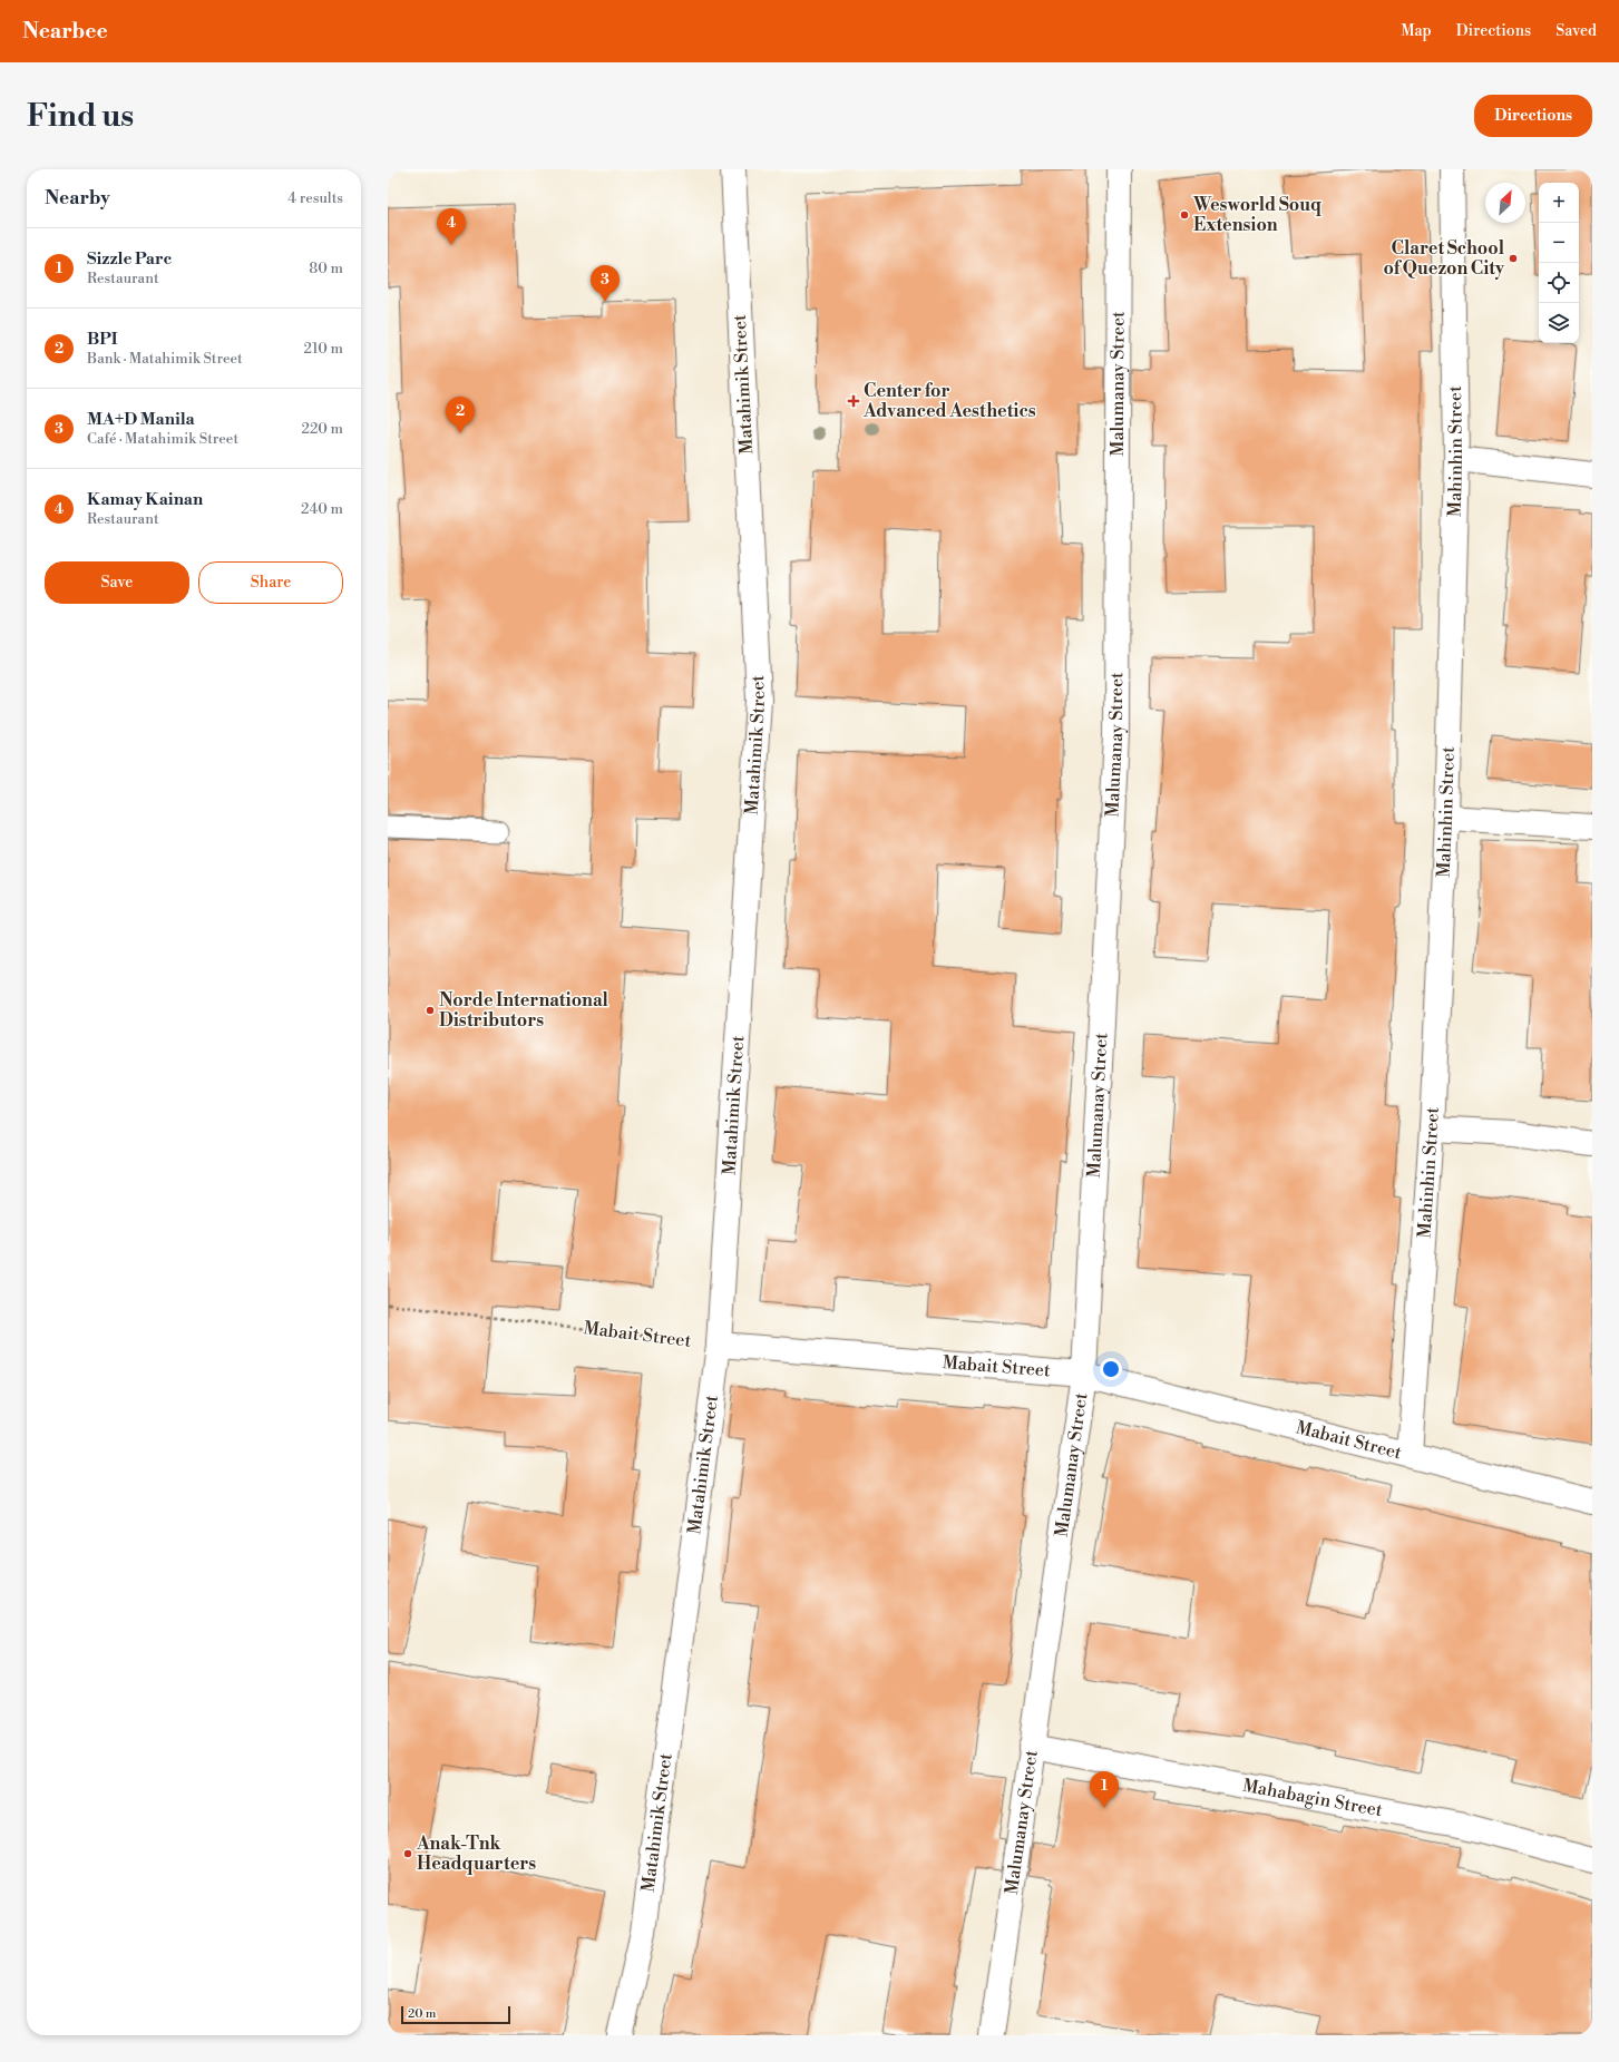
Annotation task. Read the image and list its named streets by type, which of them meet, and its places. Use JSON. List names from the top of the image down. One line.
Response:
{"streets":{"street":["Matahimik Street","Malumanay Street","Mahinhin Street","Mabait Street","Mahabagin Street"]},"crossings":[["Matahimik Street","Mabait Street"],["Malumanay Street","Mabait Street"],["Malumanay Street","Mahabagin Street"],["Mahinhin Street","Mabait Street"]],"places":{"other":["Wesworld Souq Extension","Claret School of Quezon City","Norde International Distributors","Anak-Tnk Headquarters"],"health":["Center for Advanced Aesthetics"]},"scale_bar":"20 m","north":"top right","page":{"header":"Nearbee","nav":["Map","Directions","Saved"],"buttons":["Directions",["Save","Share"]],"title":"Find us","heading":["Nearby","4 results"],"map_buttons":["+","−"],"pins":["4","3","2","1"],"list":[{"mark":"1","name":"Sizzle Parc","note":"Restaurant","value":"80 m"},{"mark":"2","name":"BPI","note":"Bank · Matahimik Street","value":"210 m"},{"mark":"3","name":"MA+D Manila","note":"Café · Matahimik Street","value":"220 m"},{"mark":"4","name":"Kamay Kainan","note":"Restaurant","value":"240 m"}],"scale":"20 m"}}
